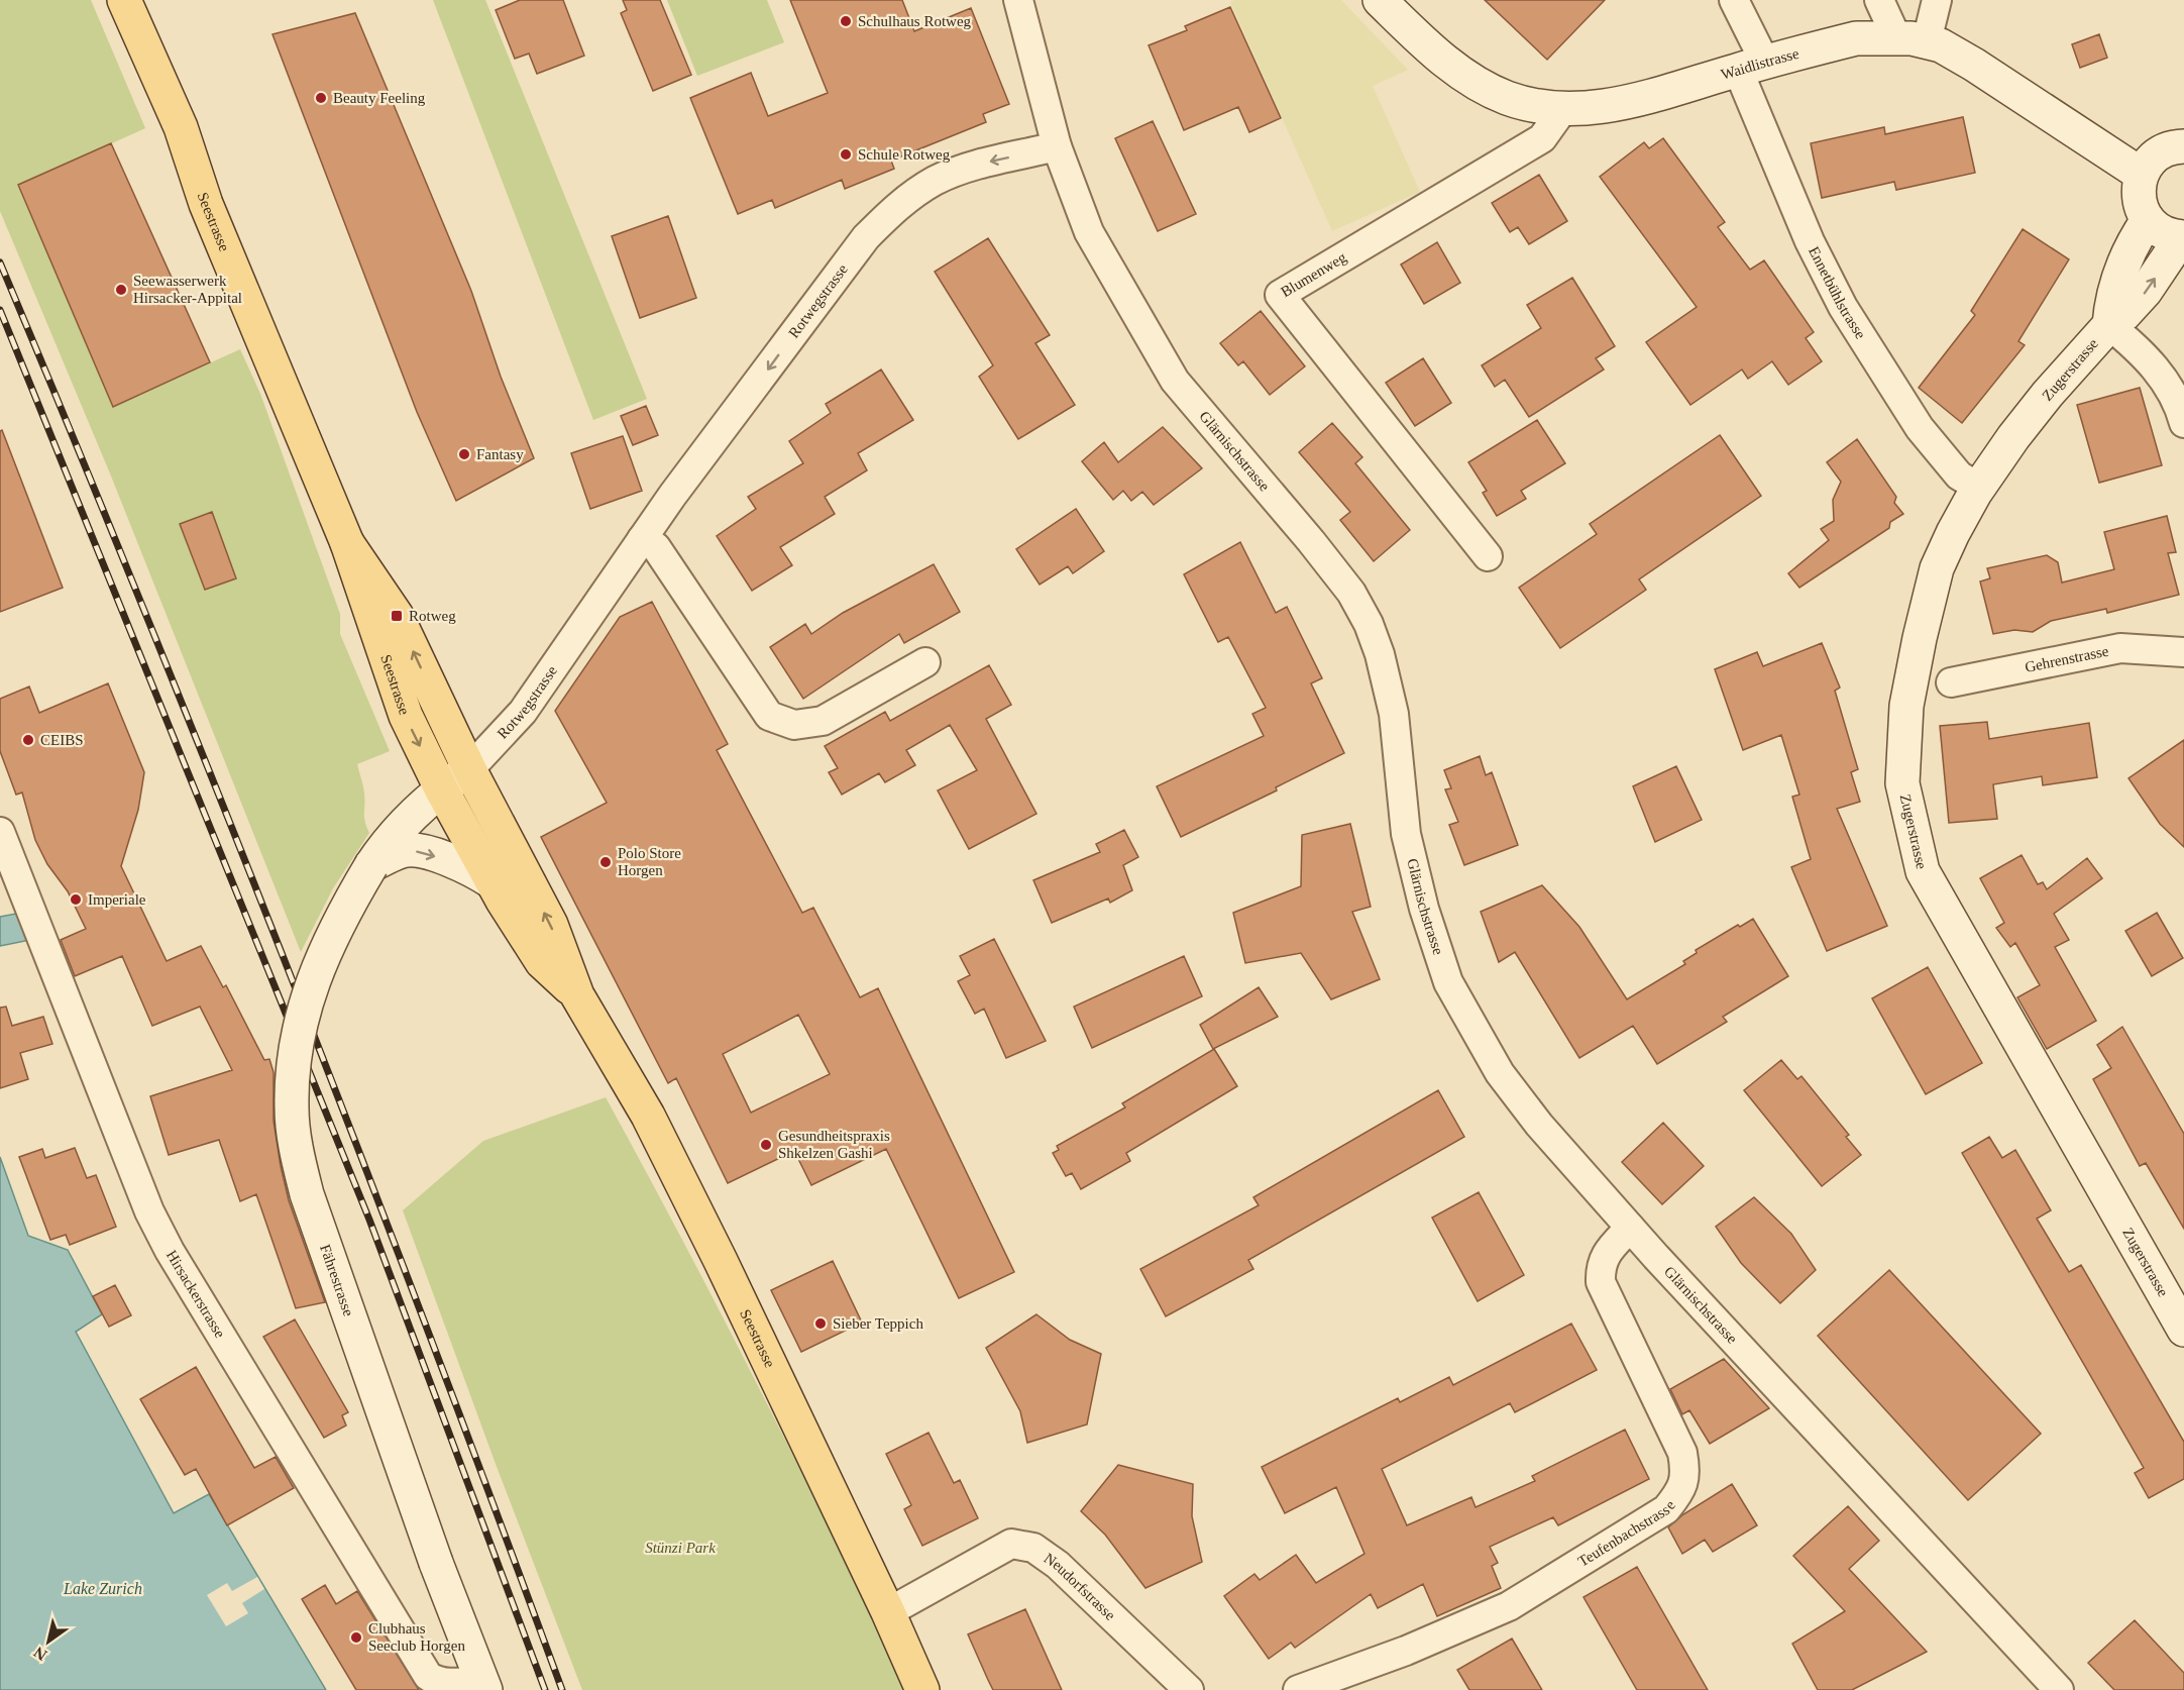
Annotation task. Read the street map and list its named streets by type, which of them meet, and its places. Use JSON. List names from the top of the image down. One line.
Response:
{"streets":{"main road":["Waidlistrasse","Seestrasse","Zugerstrasse","Fährestrasse"],"street":["Blumenweg","Ennetbühlstrasse","Rotwegstrasse","Glärnischstrasse","Gehrenstrasse","Hirsackerstrasse","Teufenbachstrasse","Neudorfstrasse"]},"crossings":[["Waidlistrasse","Blumenweg"],["Waidlistrasse","Ennetbühlstrasse"],["Seestrasse","Rotwegstrasse"],["Seestrasse","Fährestrasse"],["Seestrasse","Neudorfstrasse"],["Ennetbühlstrasse","Zugerstrasse"],["Rotwegstrasse","Glärnischstrasse"],["Glärnischstrasse","Teufenbachstrasse"],["Fährestrasse","Hirsackerstrasse"]],"one_way":["Rotwegstrasse"],"water":["Lake Zurich"],"parks":["Stünzi Park"],"places":{"other":["Schulhaus Rotweg","Beauty Feeling","Schule Rotweg","Seewasserwerk Hirsacker-Appital","Fantasy","CEIBS","Polo Store Horgen","Imperiale","Gesundheitspraxis Shkelzen Gashi","Sieber Teppich","Clubhaus Seeclub Horgen"],"transit":["Rotweg"]},"north":"bottom left"}
